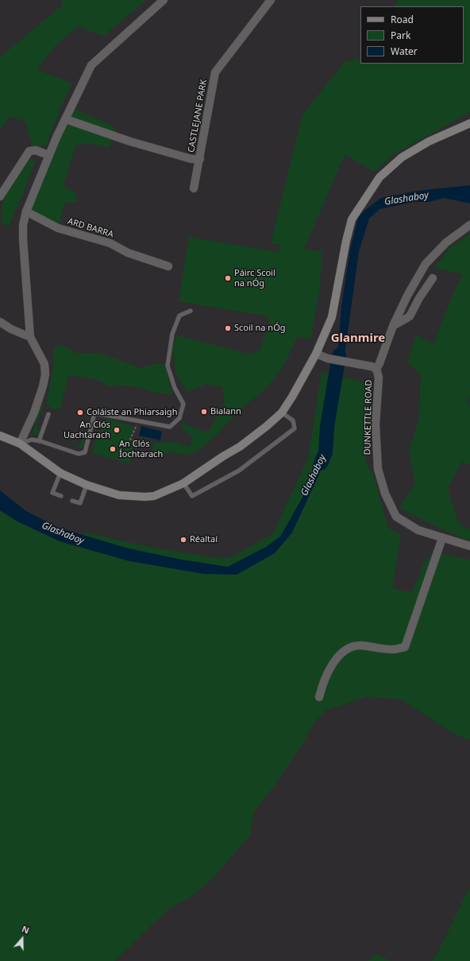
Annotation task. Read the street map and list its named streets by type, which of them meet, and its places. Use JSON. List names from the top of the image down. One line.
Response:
{"streets":{"street":["CASTLEJANE PARK","ARD BARRA","DUNKETTLE ROAD"]},"districts":["Glanmire"],"water":["Glashaboy"],"places":["Páirc Scoil na nÓg","Scoil na nÓg","Bialann","Coláiste an Phiarsaigh","An Clós Uachtarach","An Clós Íochtarach","Réaltaí"],"legend":["Road","Park","Water"],"north":"top"}
